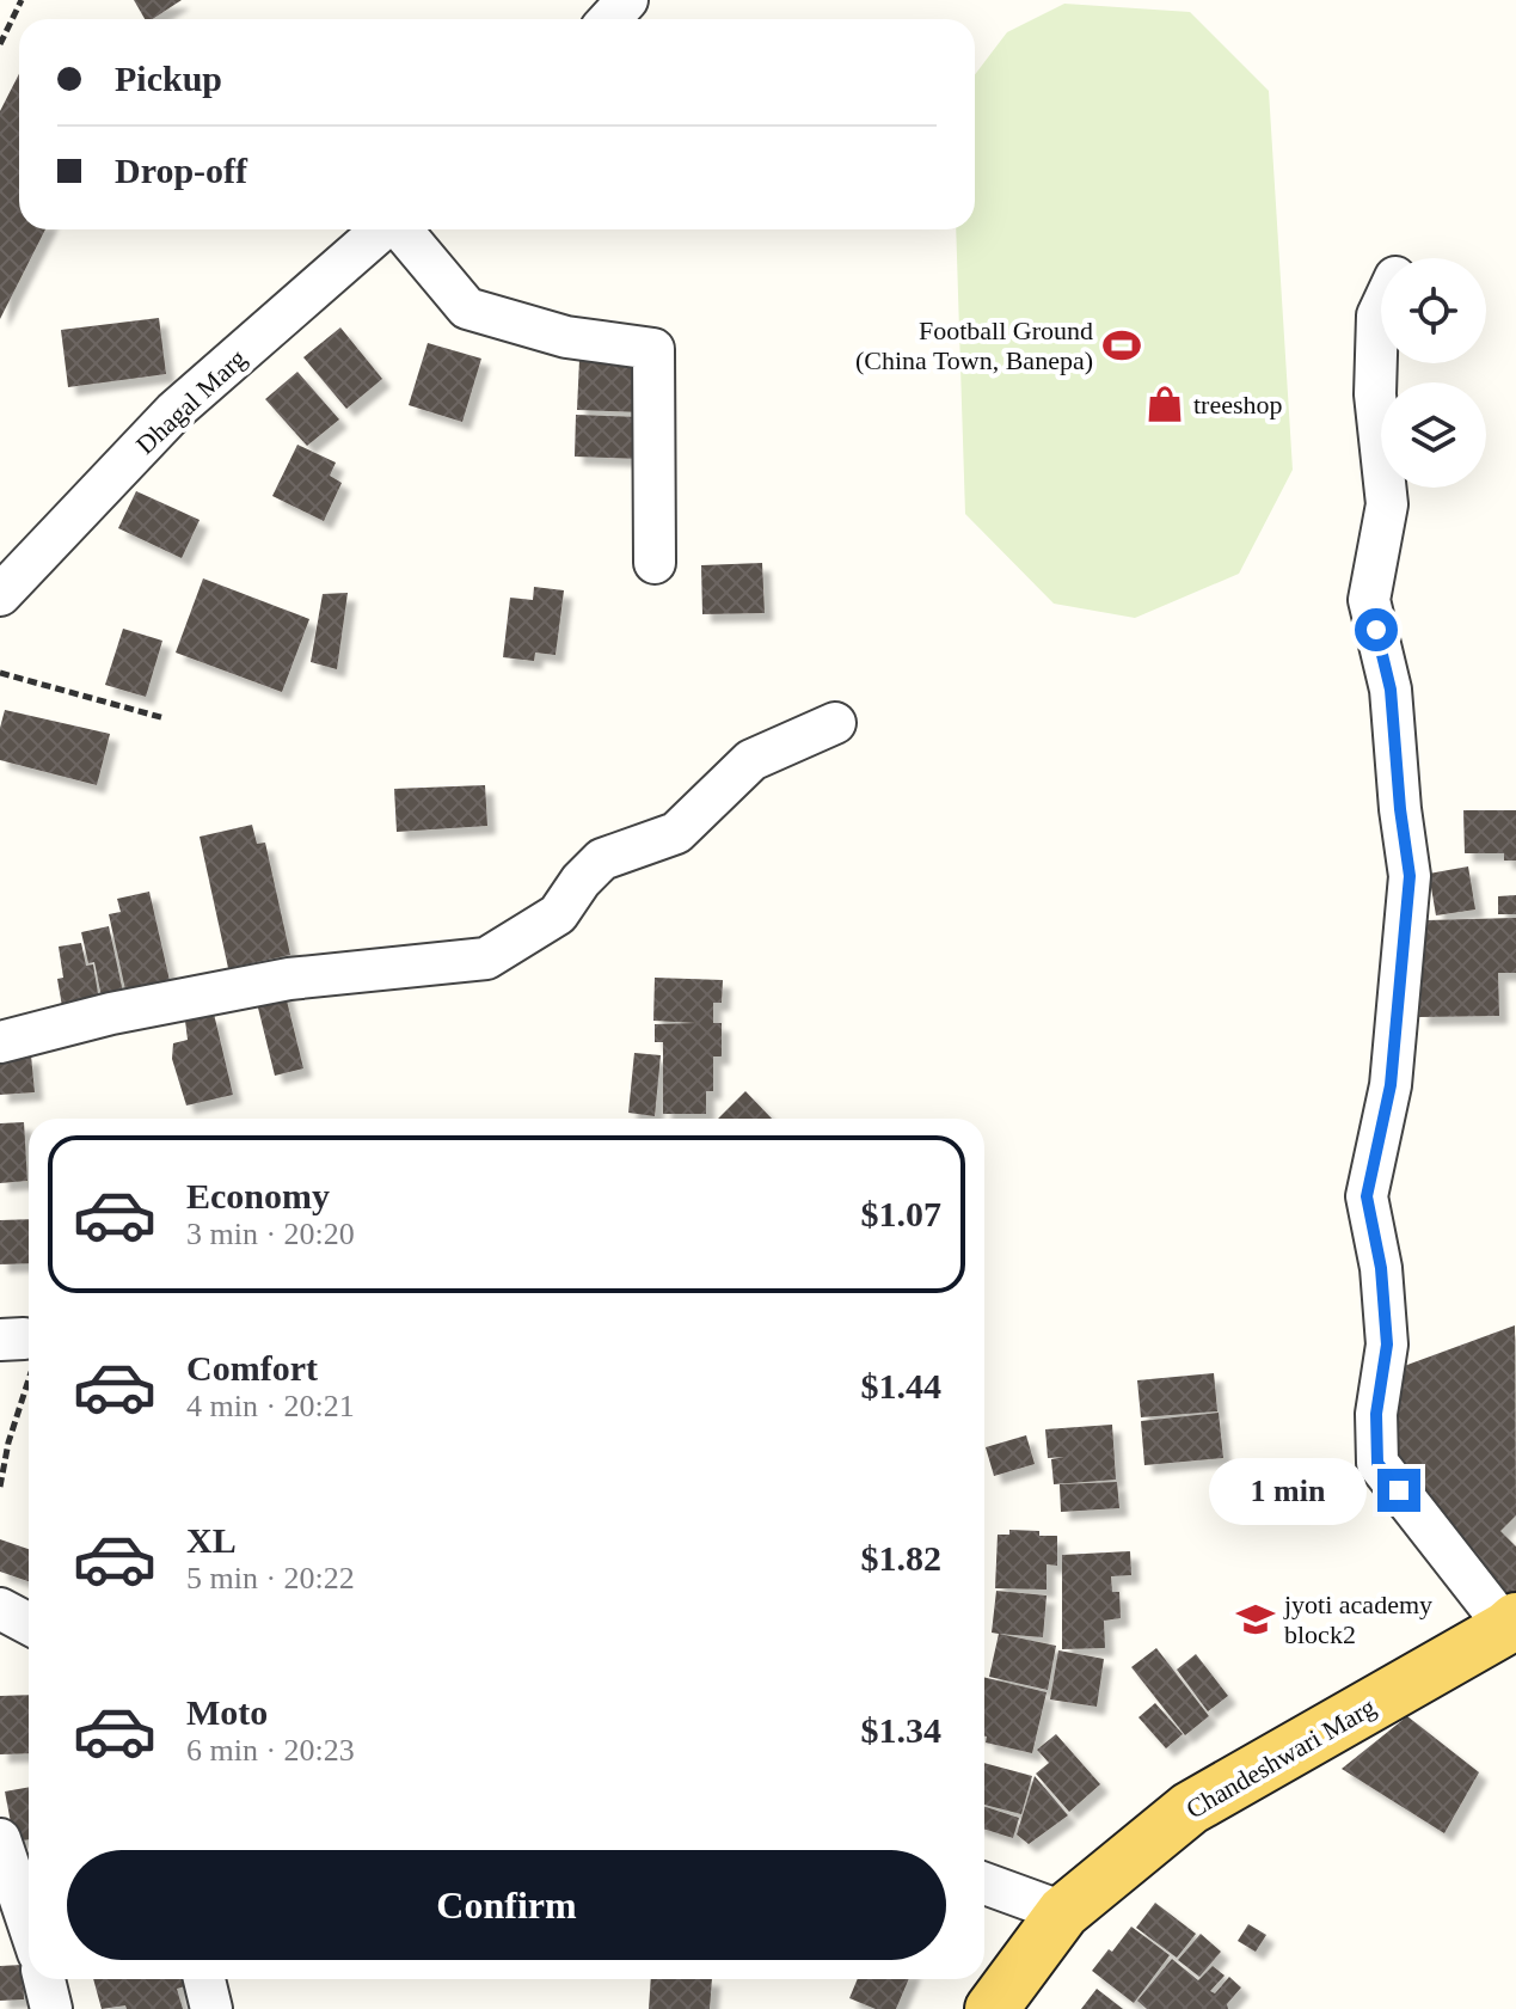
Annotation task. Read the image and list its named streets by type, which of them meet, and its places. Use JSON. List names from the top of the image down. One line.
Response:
{"streets":{"main road":["Chandeshwari Marg"],"street":["Dhagal Marg"]},"places":{"sports":["Football Ground (China Town, Banepa)"],"shop":["treeshop"],"school or university":["jyoti academy block2"]},"page":{"banner":["Pickup","Drop-off"],"list":[{"name":"Economy","note":"3 min · 20:20","value":"$1.07"},{"name":"Comfort","note":"4 min · 20:21","value":"$1.44"},{"name":"XL","note":"5 min · 20:22","value":"$1.82"},{"name":"Moto","note":"6 min · 20:23","value":"$1.34"}],"bubble":"1 min","buttons":"Confirm"}}
